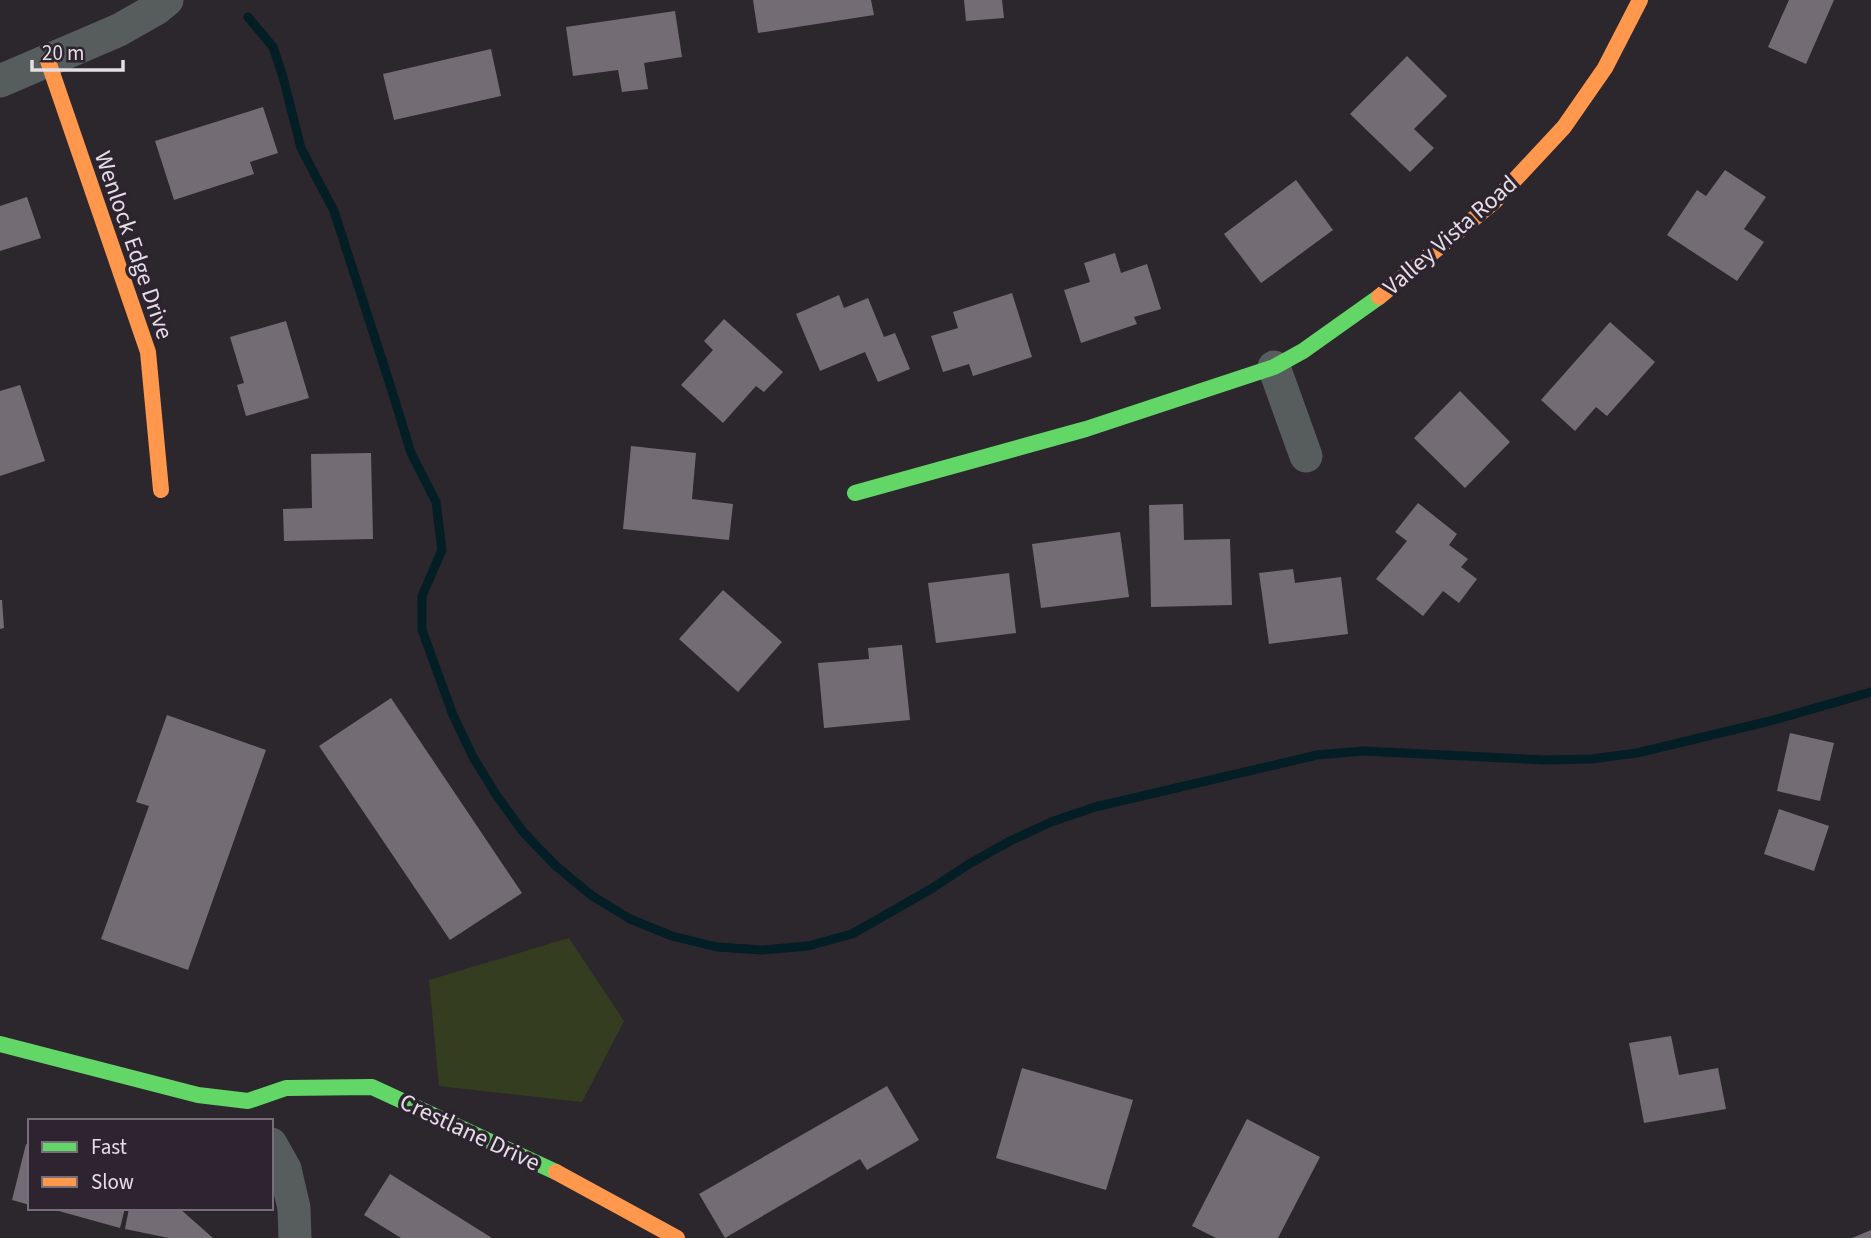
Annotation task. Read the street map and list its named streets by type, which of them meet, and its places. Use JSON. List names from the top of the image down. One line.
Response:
{"streets":{"street":["Valley Vista Road","Wenlock Edge Drive","Crestlane Drive"]},"legend":["Fast","Slow"],"scale_bar":"20 m"}
